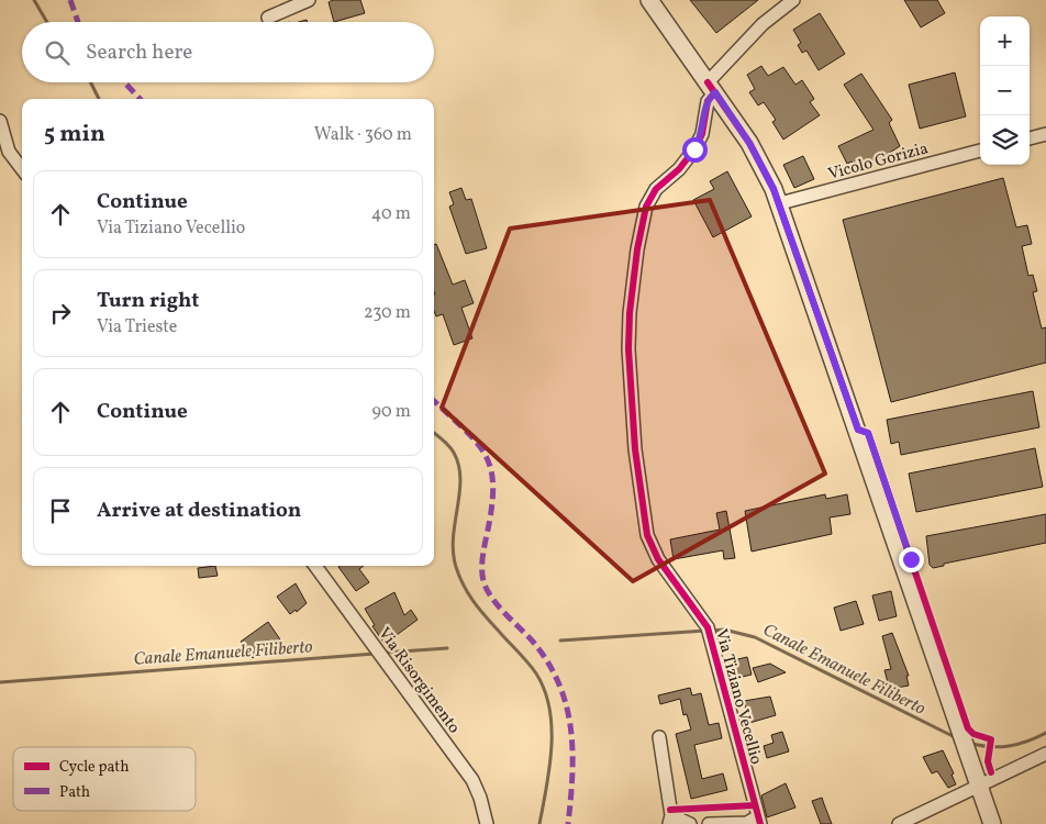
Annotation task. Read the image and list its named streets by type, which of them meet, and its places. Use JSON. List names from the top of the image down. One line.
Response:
{"streets":{"street":["Vicolo Gorizia","Via Risorgimento","Via Tiziano Vecellio"]},"water":["Canale Emanuele Filiberto"],"legend":["Cycle path","Path"],"page":{"map_buttons":["+","−"],"search":"Search here","heading":["5 min","Walk · 360 m"],"list":[["Continue","Via Tiziano Vecellio","40 m"],["Turn right","Via Trieste","230 m"],["Continue","90 m"],"Arrive at destination"]}}
